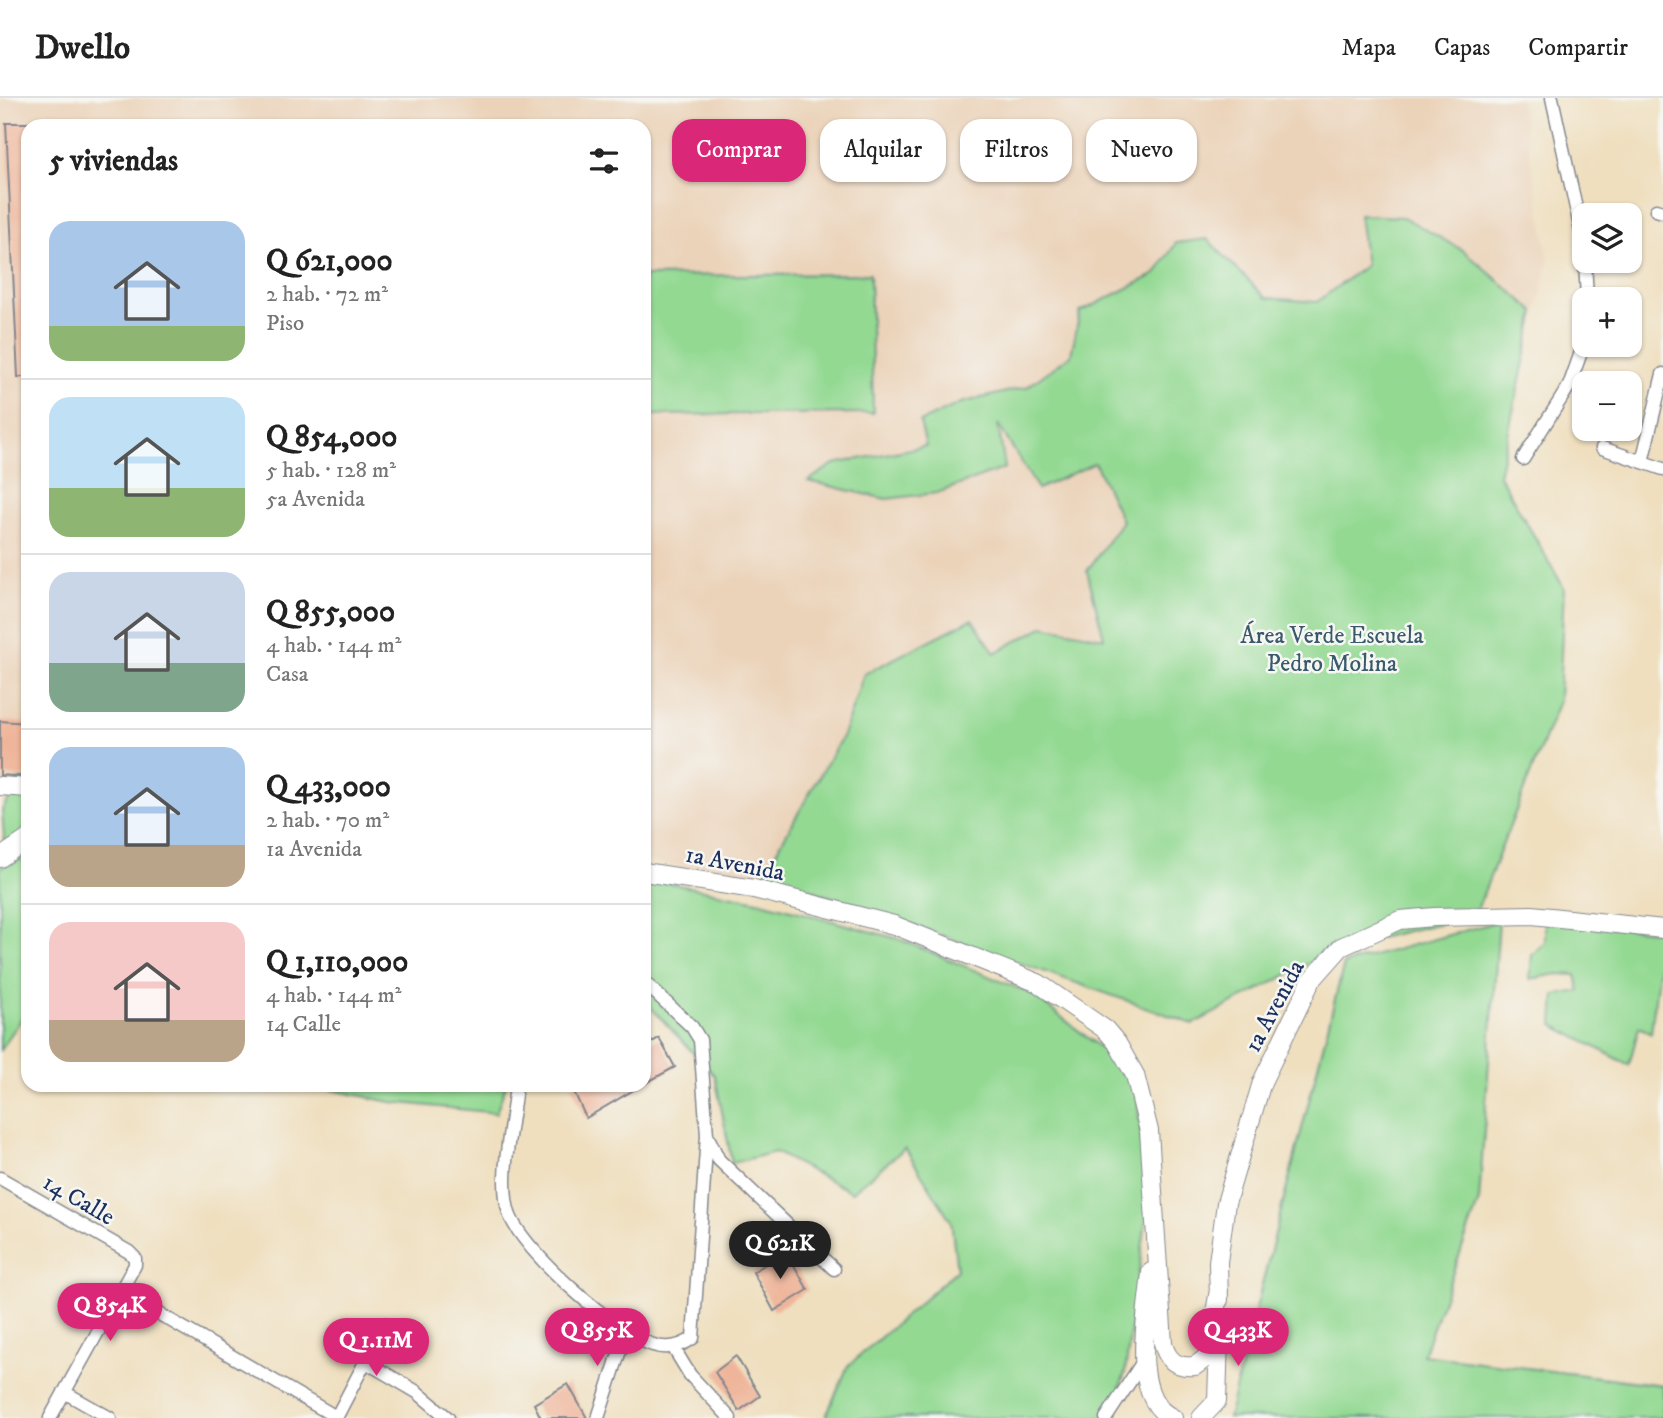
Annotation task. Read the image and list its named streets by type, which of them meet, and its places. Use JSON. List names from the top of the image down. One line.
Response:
{"streets":{"main road":["1a Avenida"],"street":["14 Calle"]},"parks":["Área Verde Escuela Pedro Molina"],"page":{"header":"Dwello","nav":["Mapa","Capas","Compartir"],"chip":["Comprar","Alquilar","Filtros","Nuevo"],"heading":"5 viviendas","map_buttons":["+","−"],"list":[{"name":"Q 621,000","note":"2 hab. · 72 m² · Piso"},{"name":"Q 854,000","note":"5 hab. · 128 m² · 5a Avenida"},{"name":"Q 855,000","note":"4 hab. · 144 m² · Casa"},{"name":"Q 433,000","note":"2 hab. · 70 m² · 1a Avenida"},{"name":"Q 1,110,000","note":"4 hab. · 144 m² · 14 Calle"}],"price":["Q 621K","Q 854K","Q 855K","Q 433K","Q 1.11M"]}}
